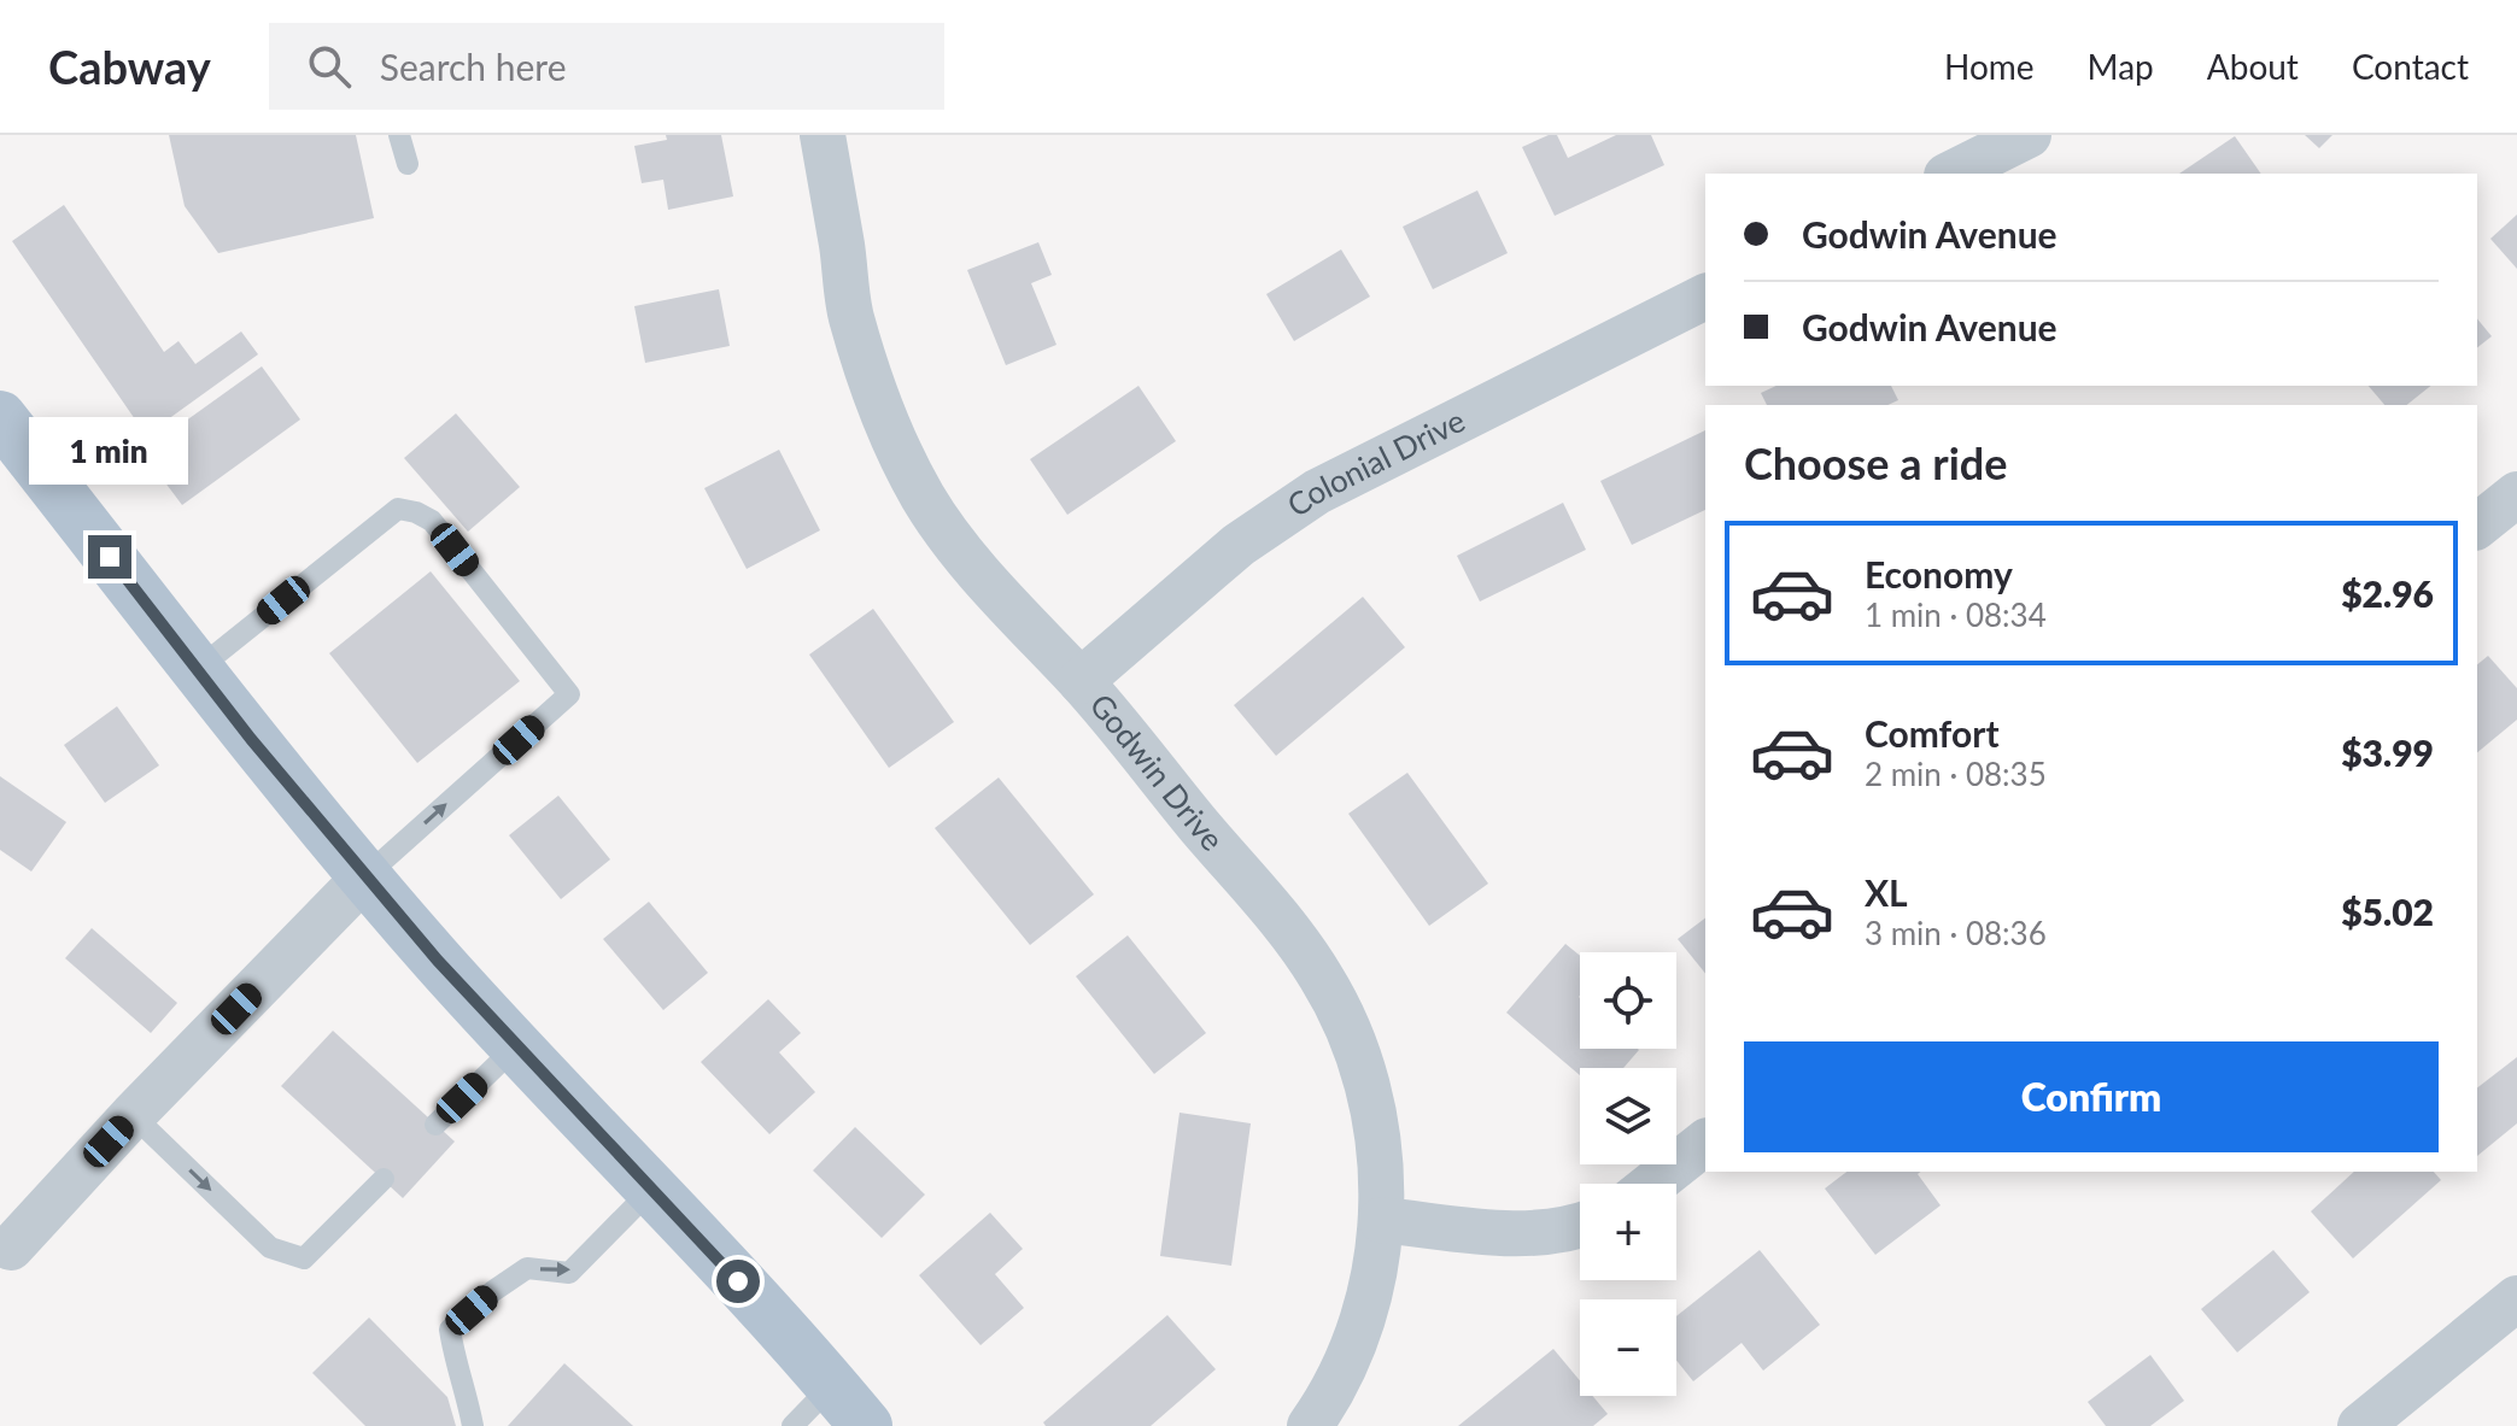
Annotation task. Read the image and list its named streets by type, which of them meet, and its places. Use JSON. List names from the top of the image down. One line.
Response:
{"streets":{"street":["Colonial Drive","Godwin Drive"]},"crossings":[["Colonial Drive","Godwin Drive"]],"page":{"header":"Cabway","search":"Search here","nav":["Home","Map","About","Contact"],"banner":["Godwin Avenue","Godwin Avenue"],"heading":"Choose a ride","bubble":"1 min","list":[{"name":"Economy","note":"1 min · 08:34","value":"$2.96"},{"name":"Comfort","note":"2 min · 08:35","value":"$3.99"},{"name":"XL","note":"3 min · 08:36","value":"$5.02"}],"map_buttons":["+","−"],"buttons":"Confirm"}}
